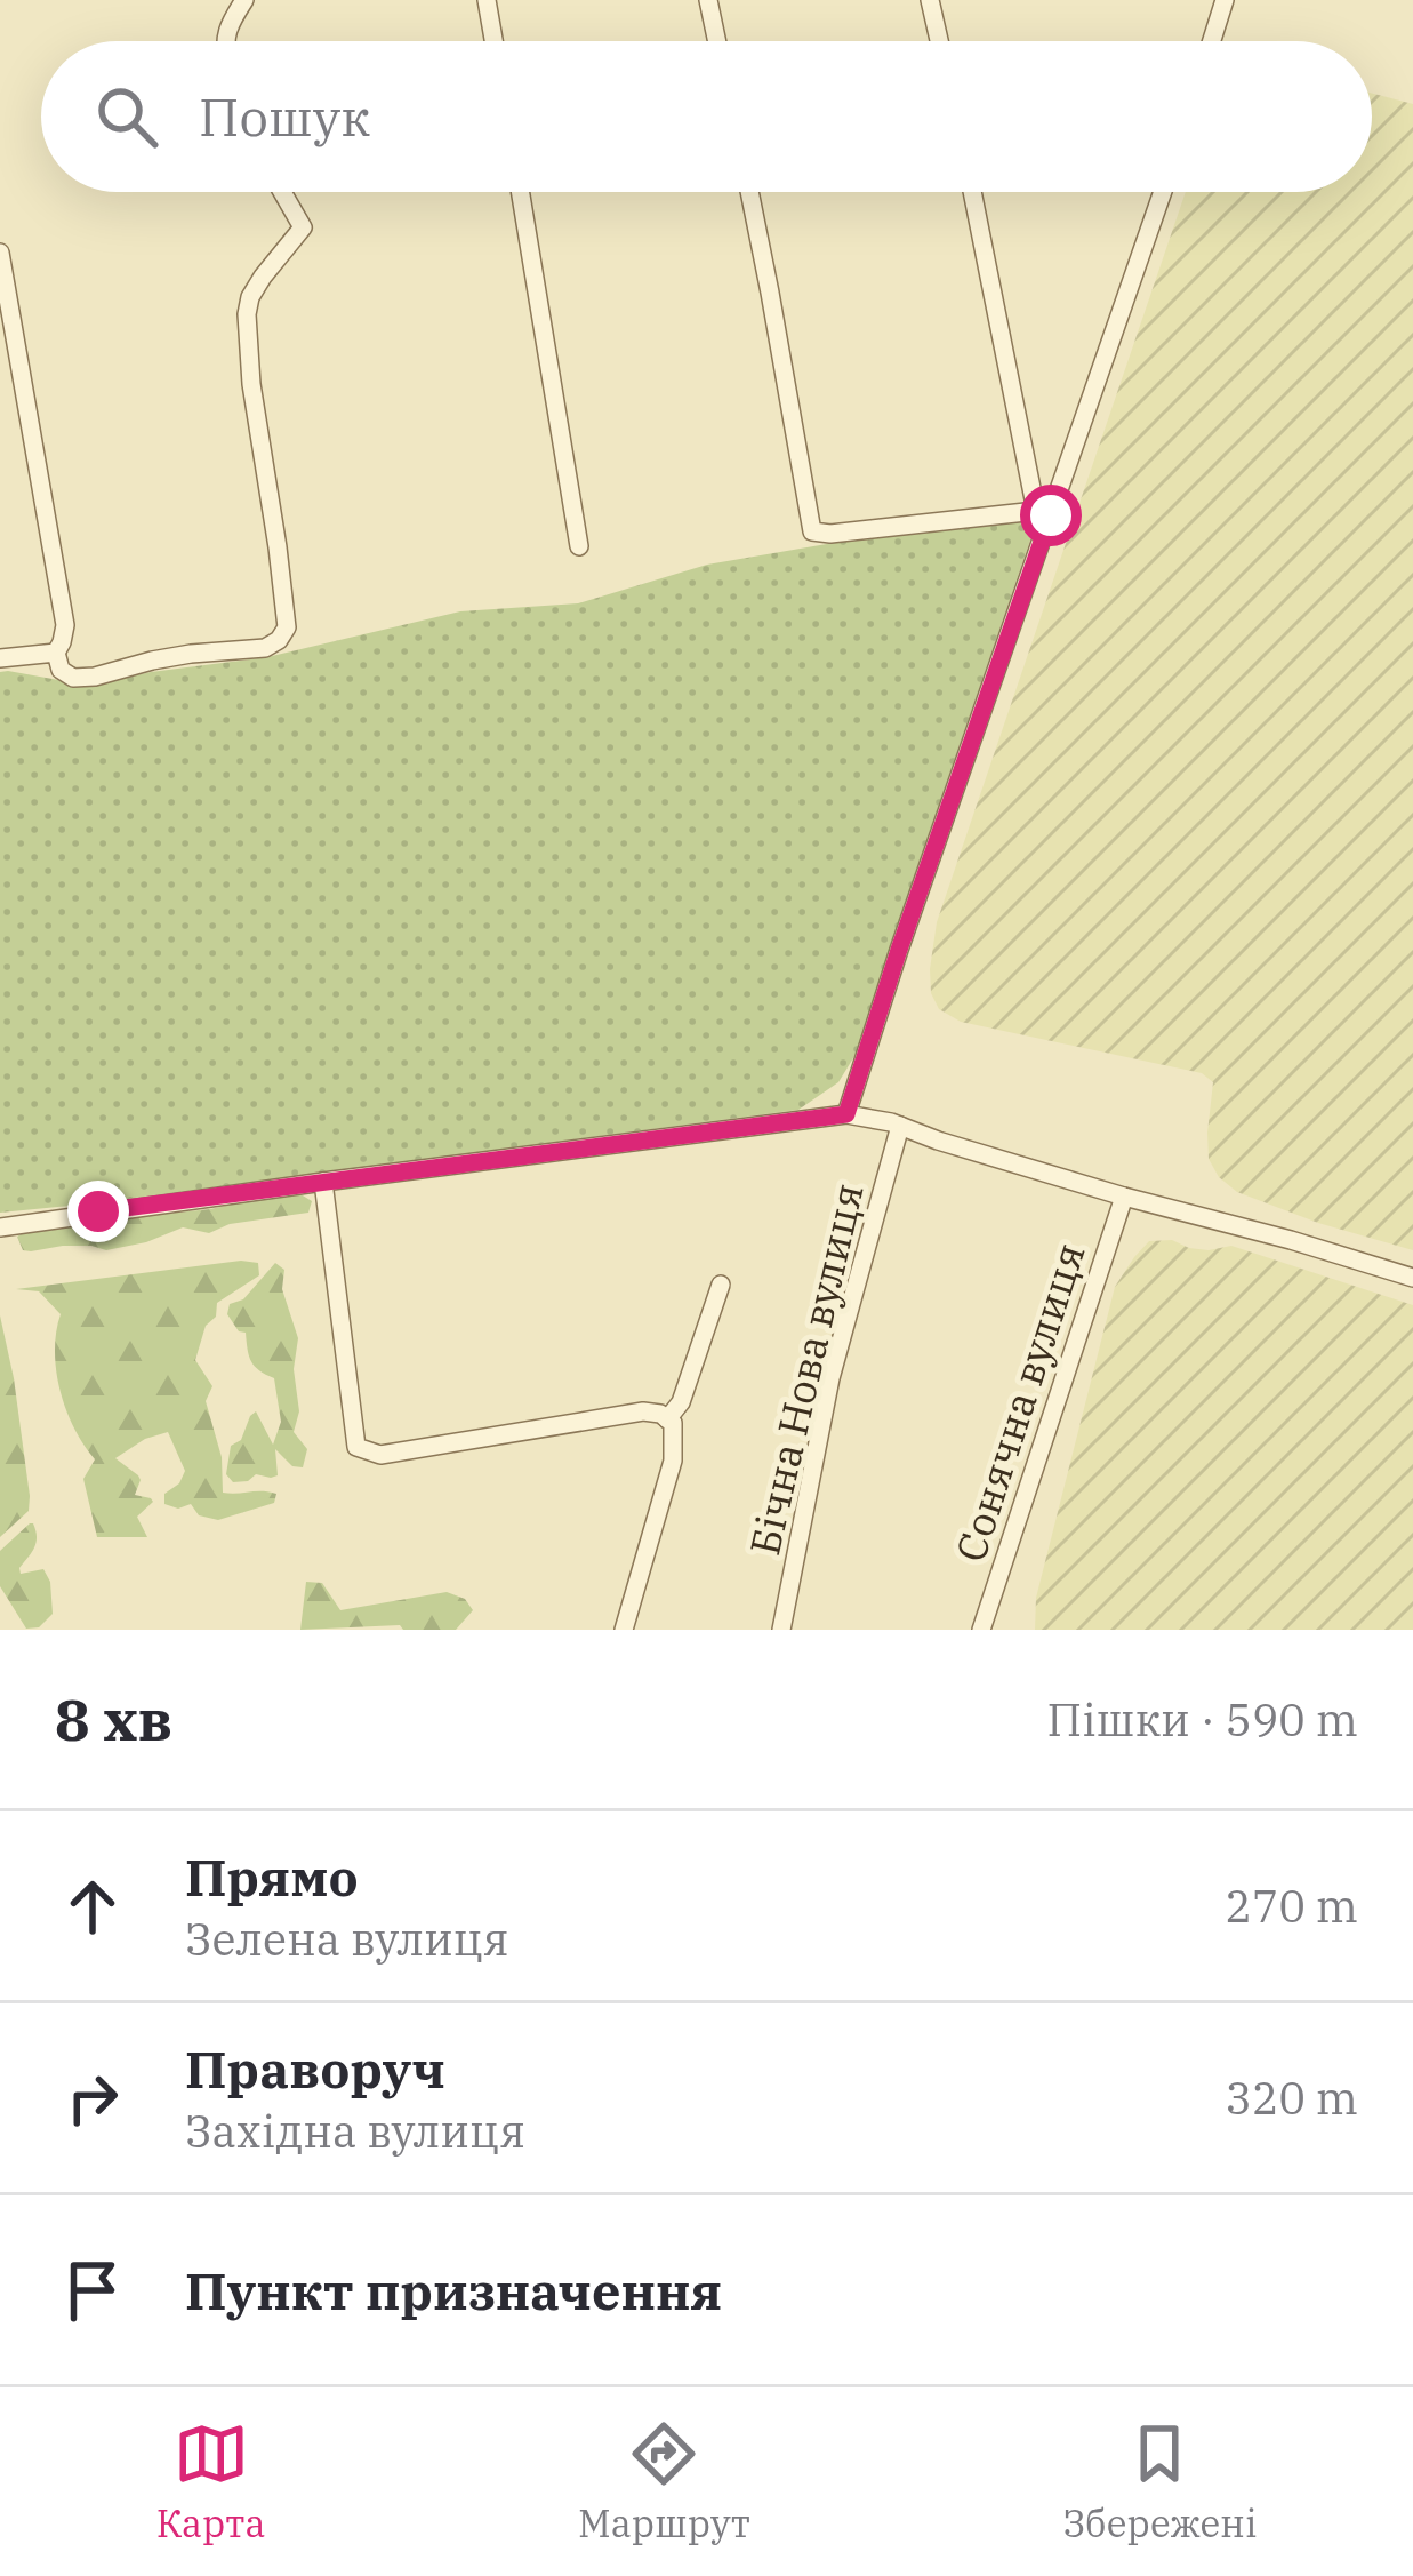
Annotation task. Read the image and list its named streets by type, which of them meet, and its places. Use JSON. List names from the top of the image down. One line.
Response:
{"streets":{"street":["Бічна Нова вулиця","Сонячна вулиця"]},"page":{"search":"Пошук","heading":["8 хв","Пішки · 590 m"],"list":[["Прямо","Зелена вулиця","270 m"],["Праворуч","Західна вулиця","320 m"],"Пункт призначення"],"nav":["Карта","Маршрут","Збережені"]}}
